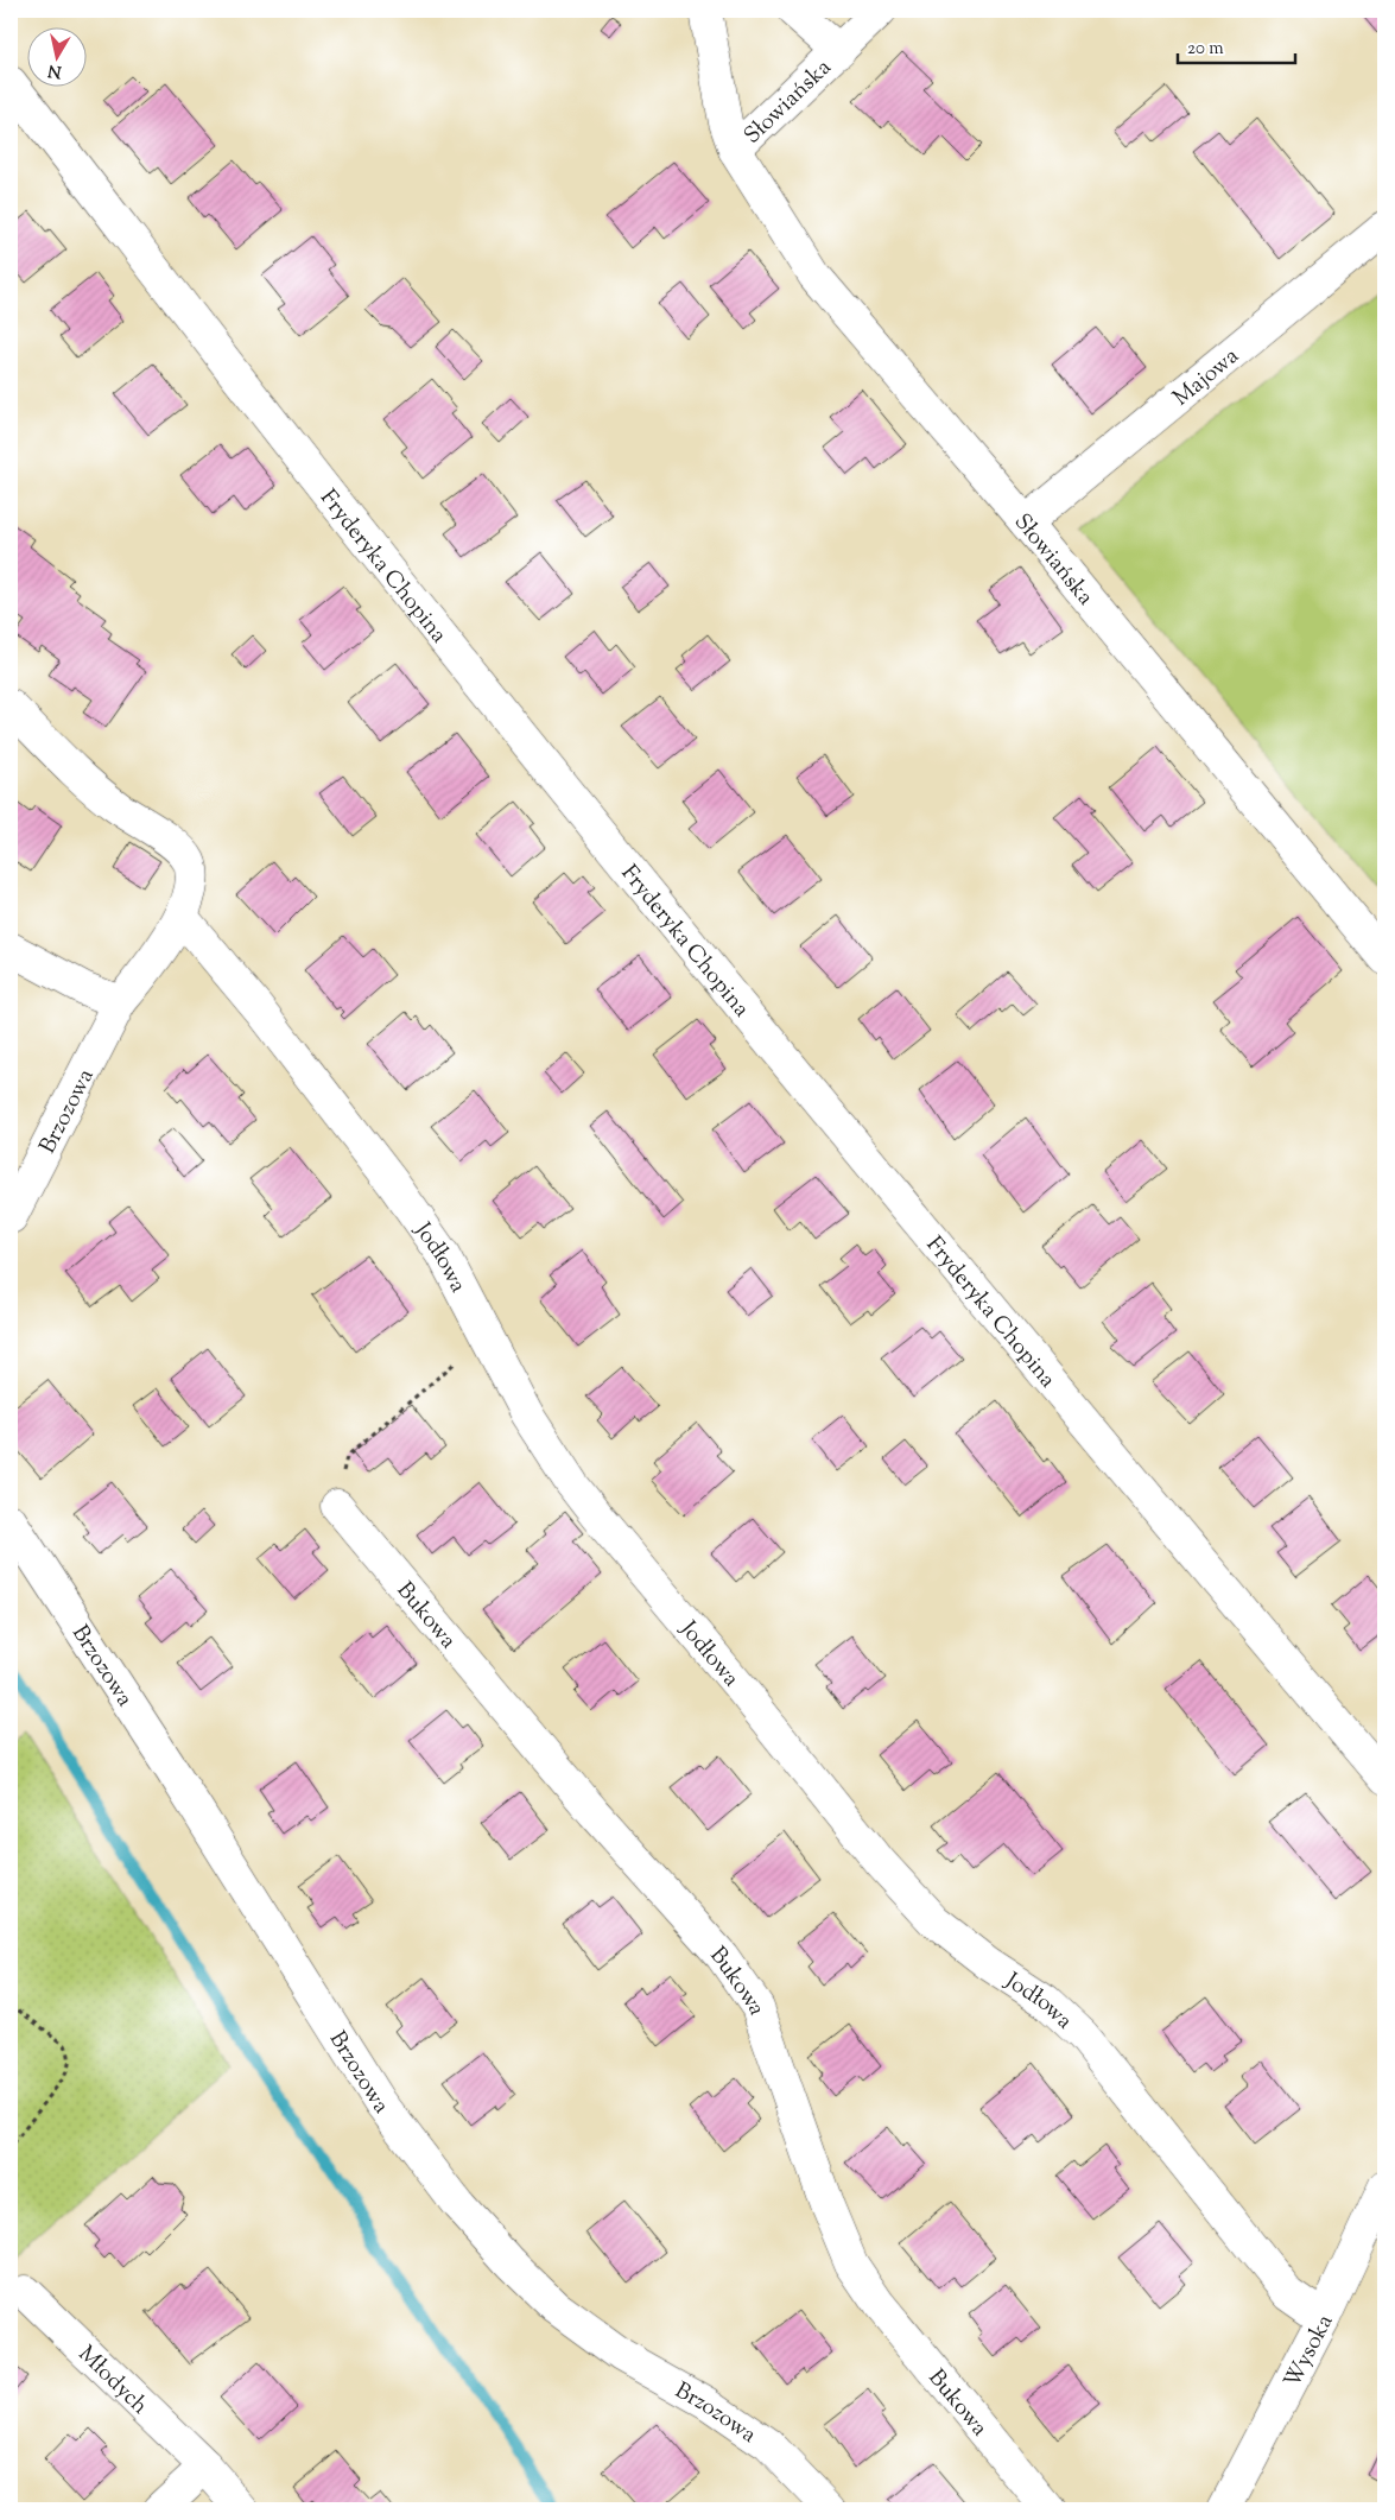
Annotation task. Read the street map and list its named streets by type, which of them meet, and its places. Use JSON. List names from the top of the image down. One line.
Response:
{"streets":{"street":["Słowiańska","Majowa","Fryderyka Chopina","Brzozowa","Jodłowa","Bukowa","Wysoka","Młodych"]},"crossings":[["Słowiańska","Majowa"],["Brzozowa","Jodłowa"],["Jodłowa","Wysoka"]],"scale_bar":"20 m","north":"bottom"}
